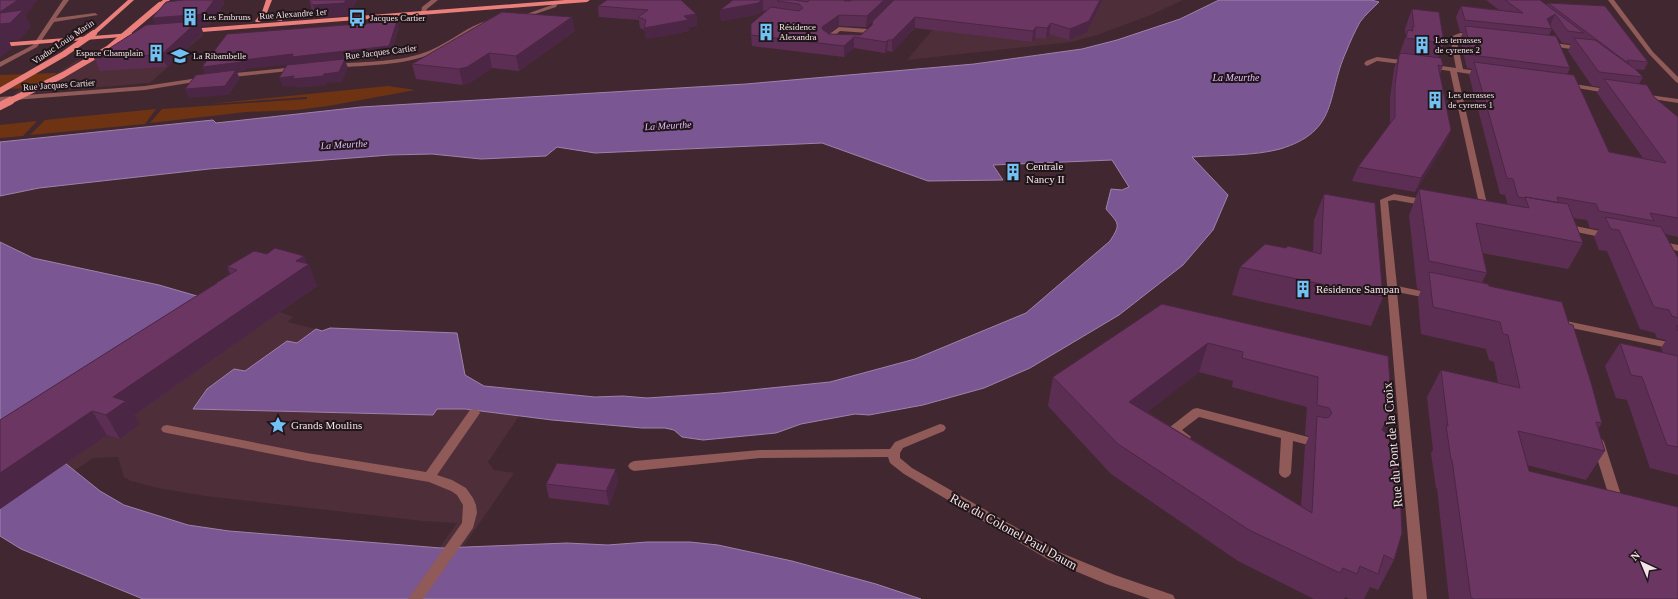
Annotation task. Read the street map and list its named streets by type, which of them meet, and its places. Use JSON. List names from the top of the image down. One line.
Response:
{"streets":{"main road":["Rue Alexandre 1er","Viaduc Louis Marin"],"street":["Rue Jacques Cartier","Rue du Pont de la Croix","Rue du Colonel Paul Daum"]},"water":["La Meurthe"],"places":{"building":["Les Embruns","Résidence Alexandra","Les terrasses de cyrenes 2","Espace Champlain","Les terrasses de cyrenes 1","Centrale Nancy II","Résidence Sampan"],"bus stop":["Jacques Cartier"],"school or university":["La Ribambelle"],"place":["Grands Moulins"]},"north":"top left"}
